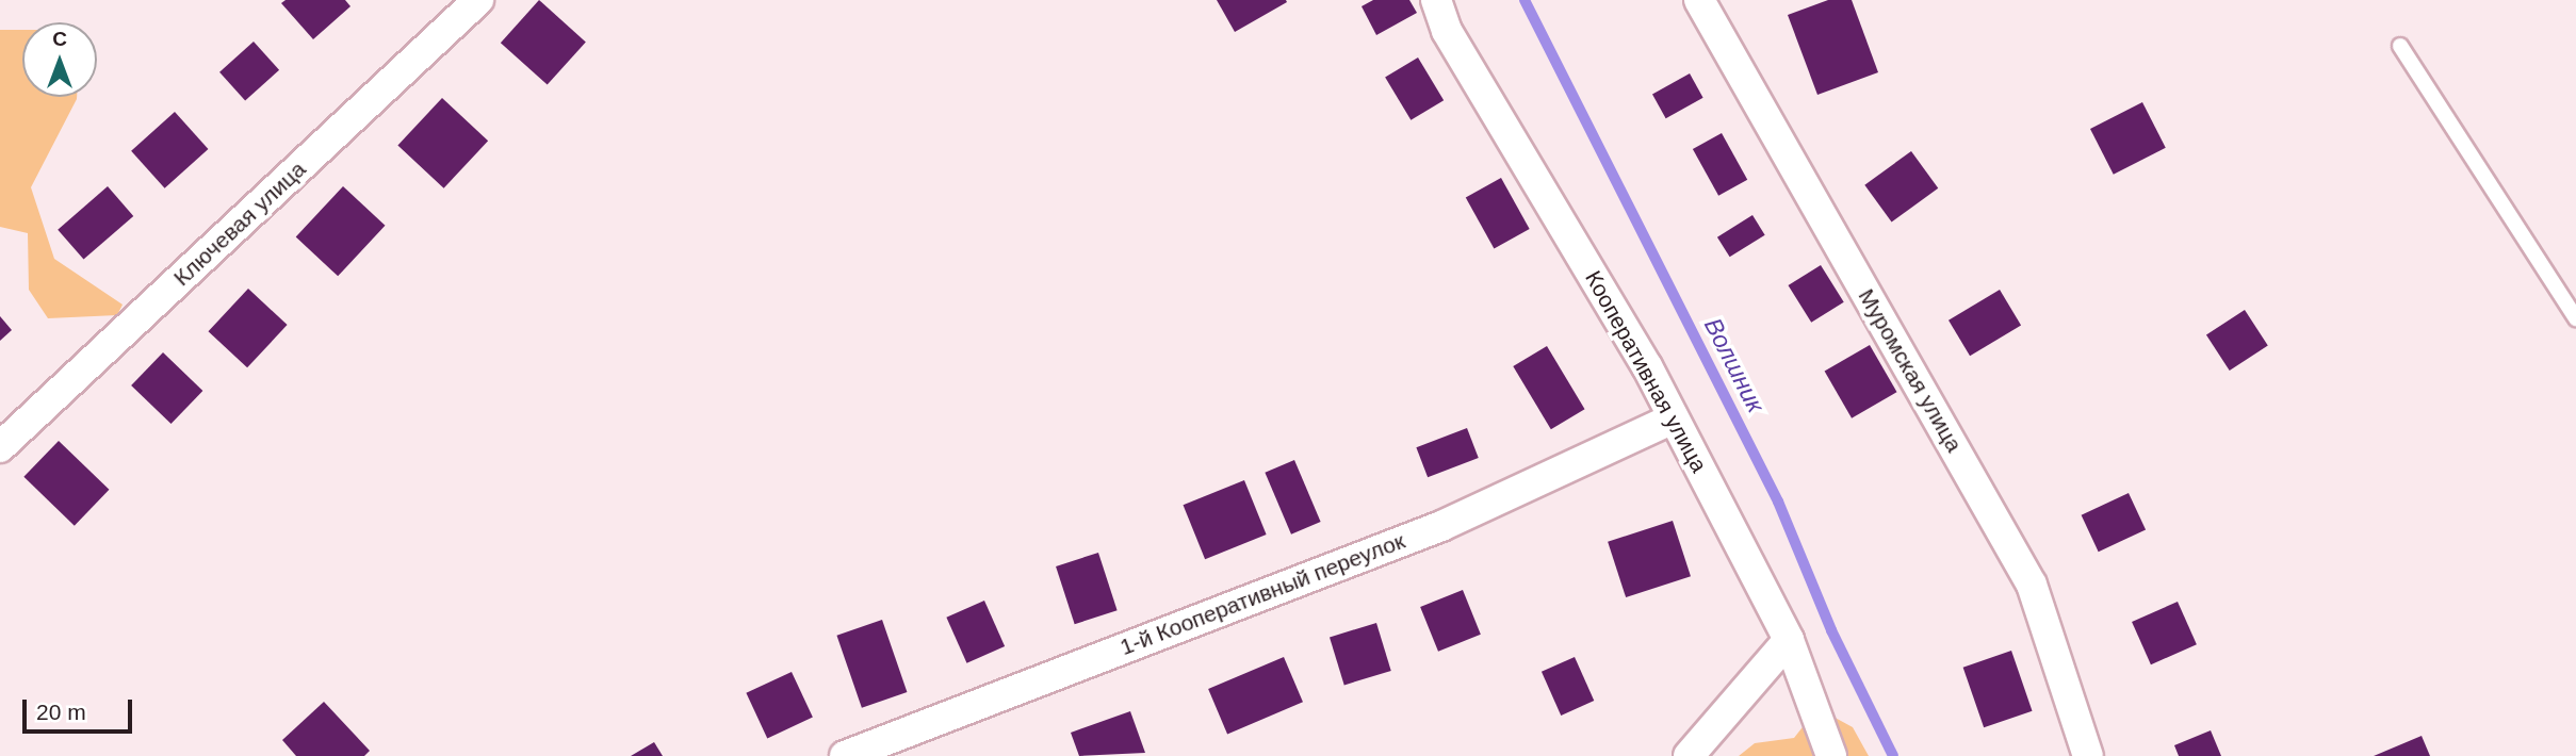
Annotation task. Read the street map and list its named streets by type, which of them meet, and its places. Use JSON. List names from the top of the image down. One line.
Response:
{"streets":{"street":["Ключевая улица","Муромская улица","Кооперативная улица","1-й Кооперативный переулок"]},"crossings":[["Кооперативная улица","1-й Кооперативный переулок"]],"water":["Волшник"],"scale_bar":"20 m","north":"top"}
